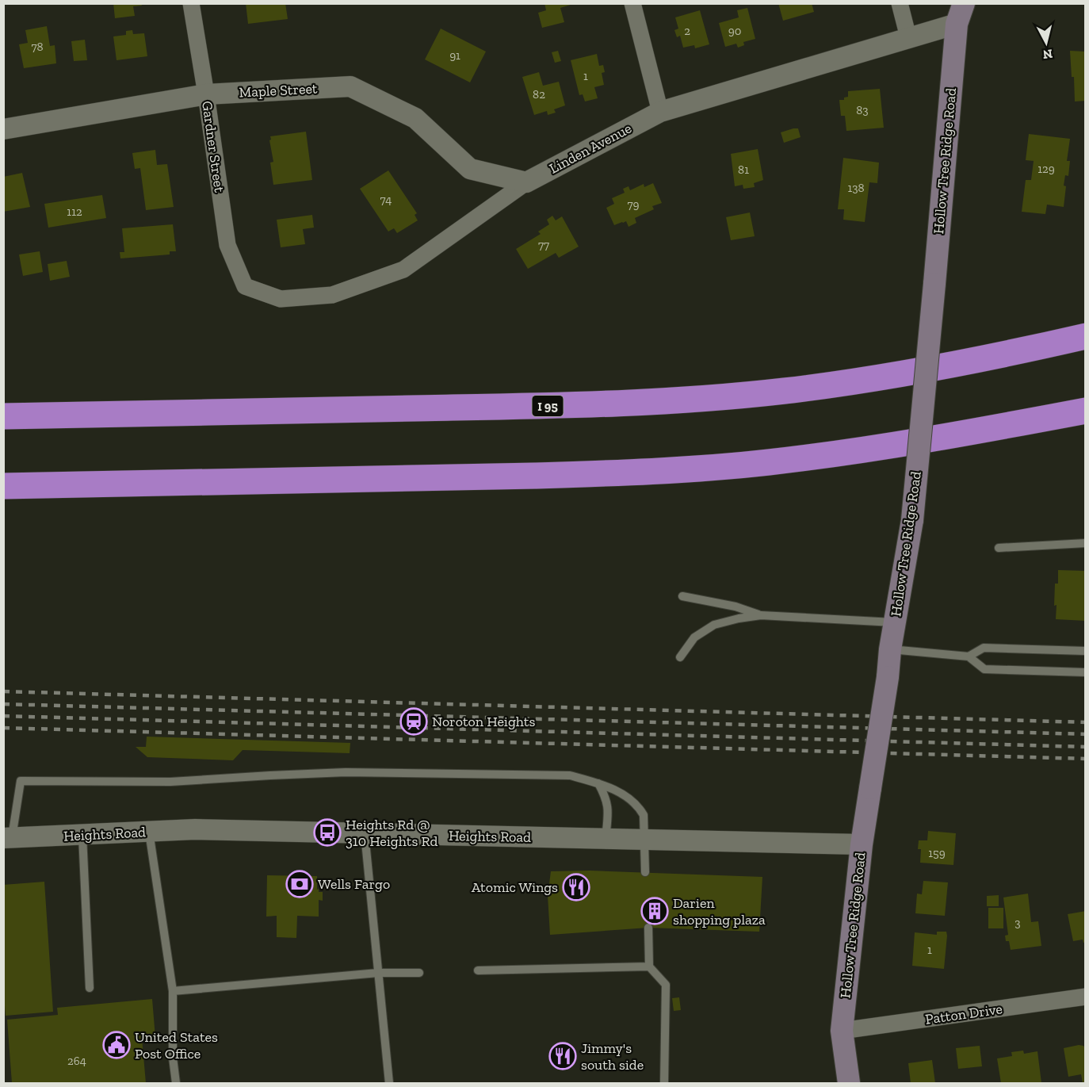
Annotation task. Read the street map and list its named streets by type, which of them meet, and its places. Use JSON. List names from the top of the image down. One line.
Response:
{"streets":{"highway":["I 95"],"main road":["Hollow Tree Ridge Road"],"street":["Maple Street","Gardner Street","Linden Avenue","Heights Road","Patton Drive"]},"crossings":[["Maple Street","Gardner Street"],["Maple Street","Linden Avenue"],["Gardner Street","Linden Avenue"],["Linden Avenue","Hollow Tree Ridge Road"],["Hollow Tree Ridge Road","Heights Road"],["Hollow Tree Ridge Road","Patton Drive"]],"places":{"station":["Noroton Heights"],"bus stop":["Heights Rd @ 310 Heights Rd"],"bank":["Wells Fargo"],"restaurant":["Atomic Wings","Jimmy's south side"],"building":["Darien shopping plaza"],"public building":["United States Post Office"]},"house_numbers":["2","90","78","91","1","82","83","129","81","138","74","79","112","77","159","3","1","264"],"north":"bottom"}
